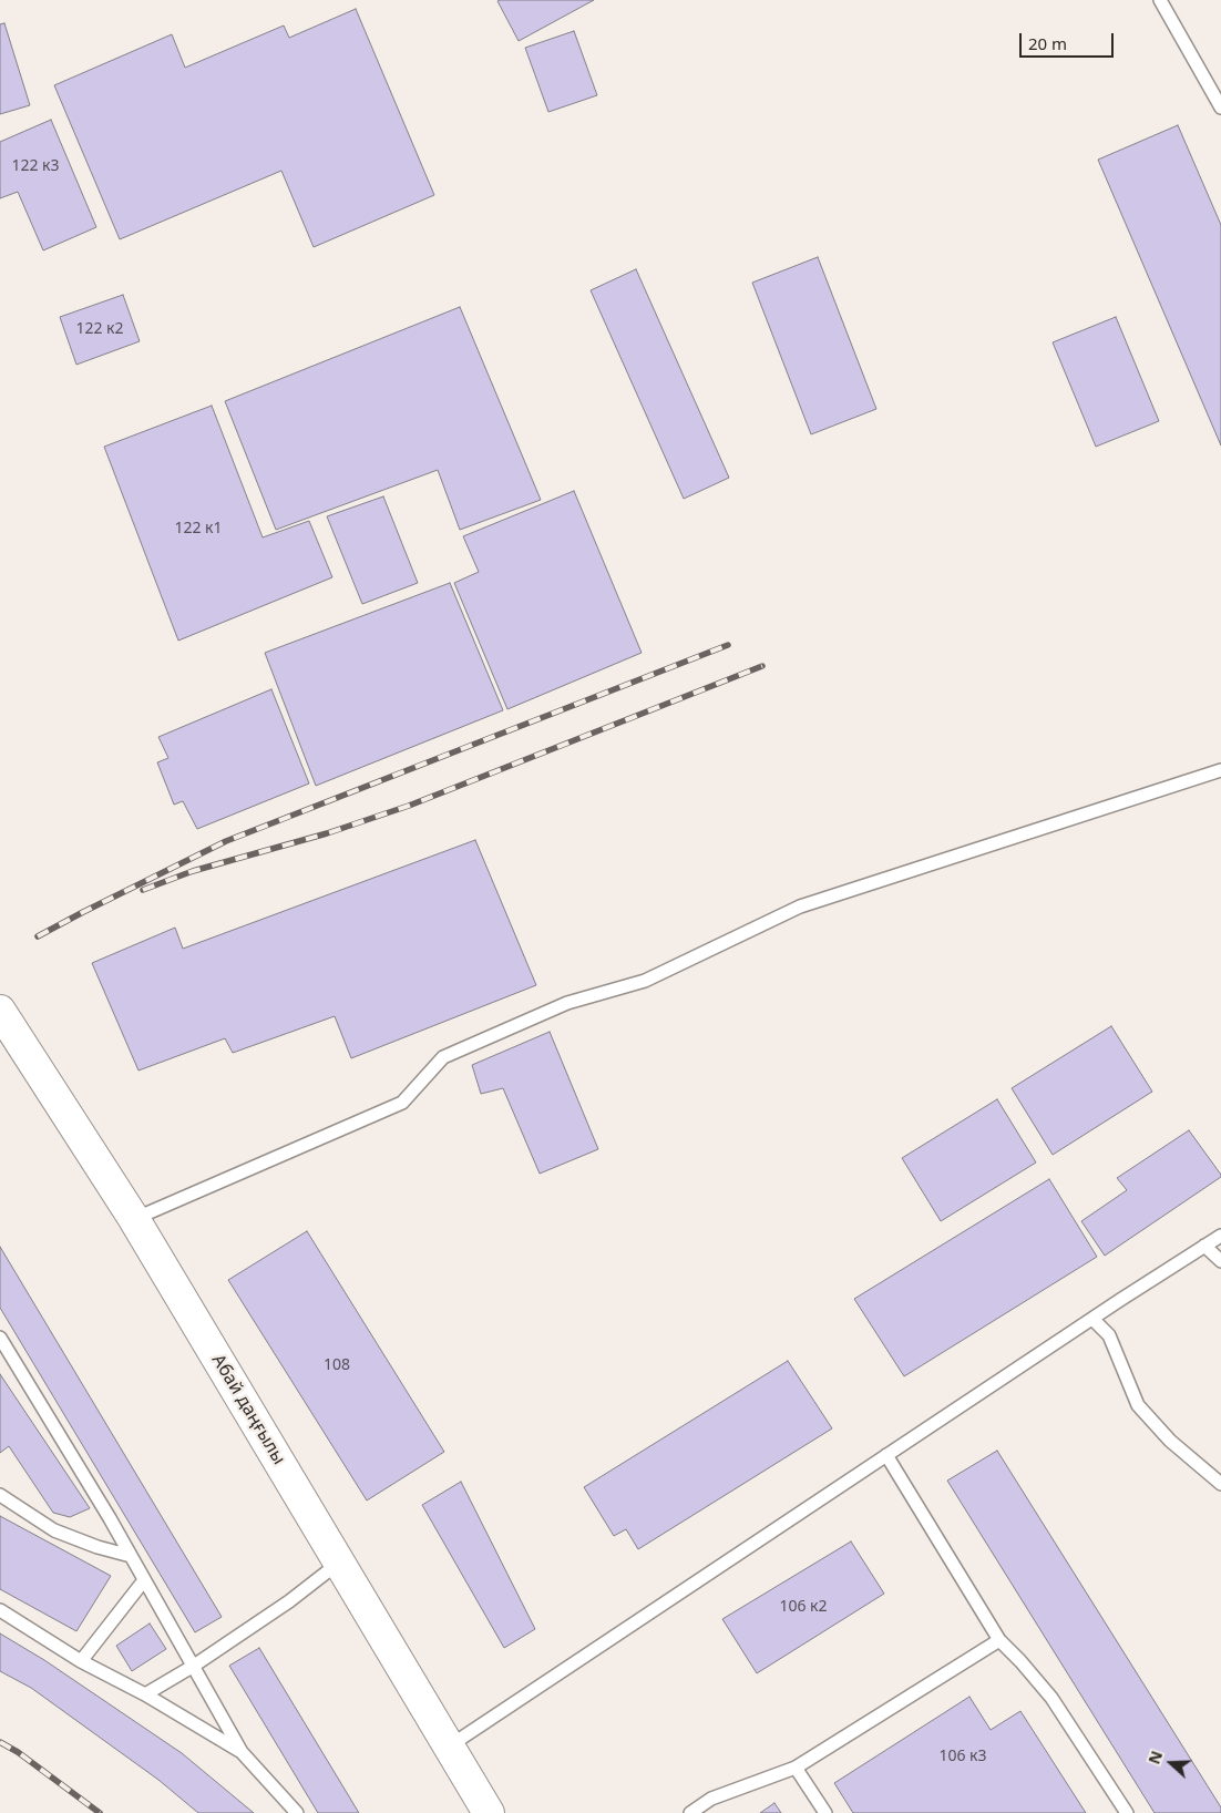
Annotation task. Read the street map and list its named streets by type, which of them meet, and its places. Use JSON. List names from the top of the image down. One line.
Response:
{"streets":{"main road":["Абай даңғылы"]},"house_numbers":["122 к3","122 к2","122 к1","108","106 к2","106 к3"],"scale_bar":"20 m","north":"left"}
